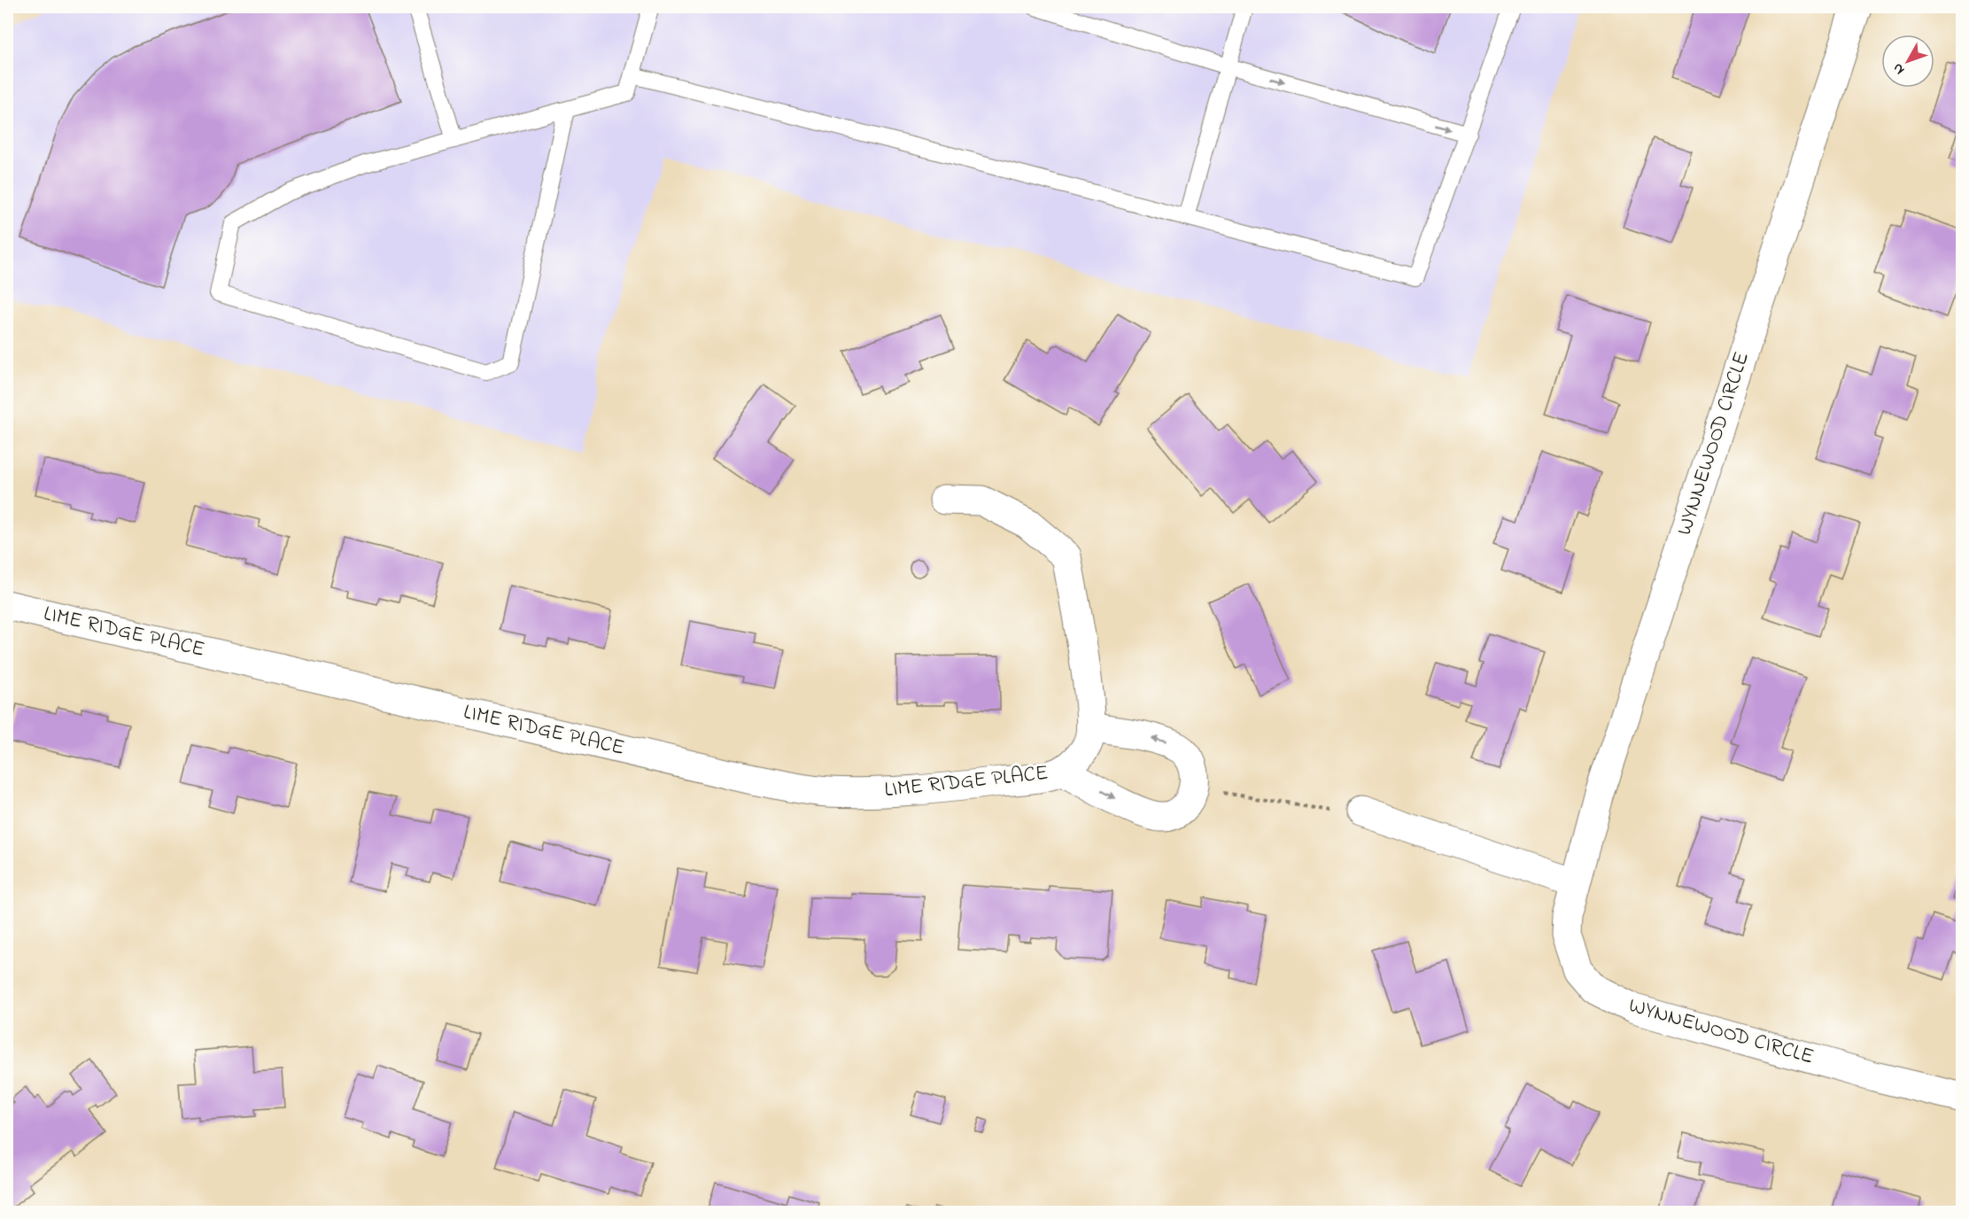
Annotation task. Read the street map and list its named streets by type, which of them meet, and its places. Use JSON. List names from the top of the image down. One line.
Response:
{"streets":{"street":["WYNNEWOOD CIRCLE","LIME RIDGE PLACE"]},"north":"bottom left"}
